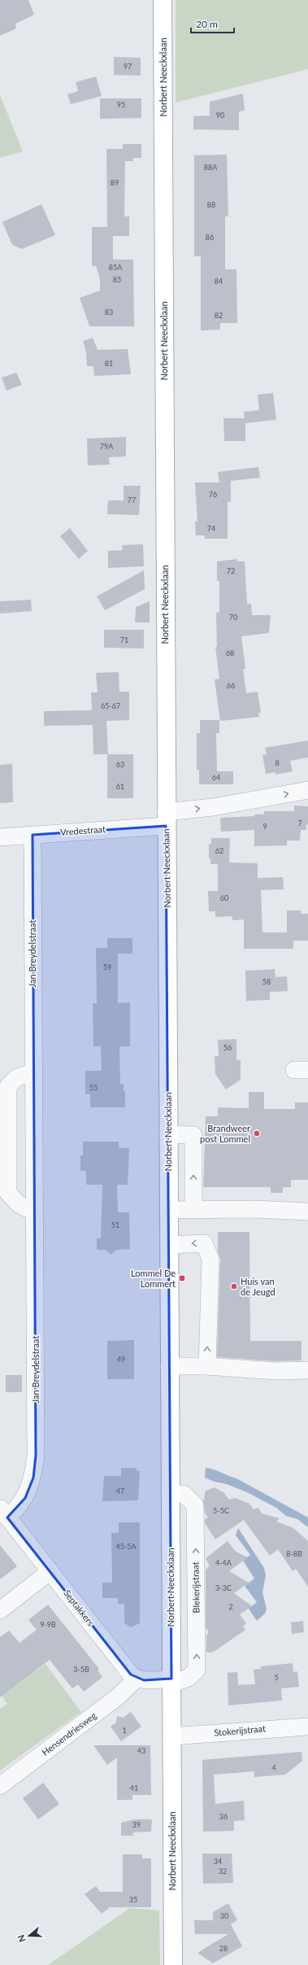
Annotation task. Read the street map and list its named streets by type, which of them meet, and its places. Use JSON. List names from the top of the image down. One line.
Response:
{"streets":{"main road":["Norbert Neeckxlaan"],"street":["Vredestraat","Jan Breydelstraat","Blekerijstraat","Septakkers","Stokerijstraat","Hensendriesweg"]},"crossings":[["Norbert Neeckxlaan","Vredestraat"],["Norbert Neeckxlaan","Blekerijstraat"],["Norbert Neeckxlaan","Stokerijstraat"],["Vredestraat","Jan Breydelstraat"],["Jan Breydelstraat","Septakkers"],["Septakkers","Hensendriesweg"]],"one_way":["Vredestraat","Blekerijstraat"],"places":{"other":["Brandweer post Lommel","Huis van de Jeugd"],"transit":["Lommel De Lommert"]},"house_numbers":["97","95","90","88A","89","88","86","85A","85","84","83","82","81","79A","76","77","74","72","70","71","68","66","65-67","8","63","64","61","7","9","62","60","59","58","56","55","51","49","47","5-5C","45-5A","8-8B","4-4A","3-3C","2","9-9B","3-5B","5","1","43","4","41","36","39","34","32","35","30","28"],"scale_bar":"20 m","north":"left"}
